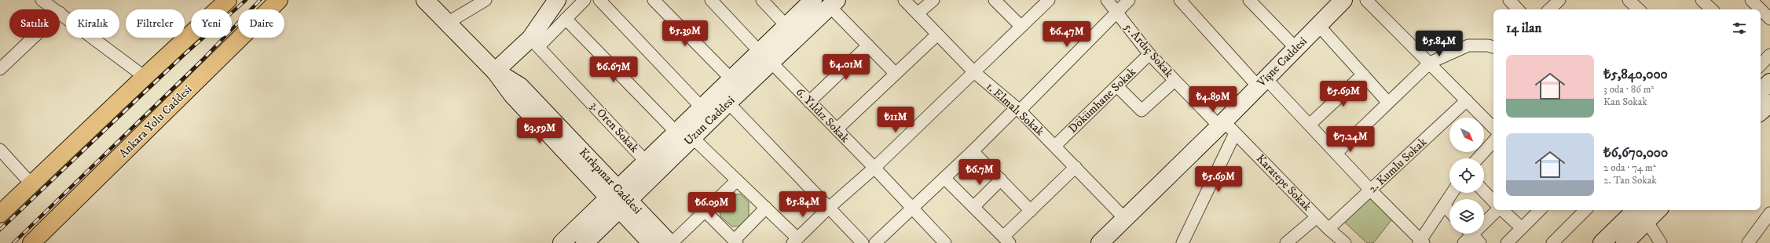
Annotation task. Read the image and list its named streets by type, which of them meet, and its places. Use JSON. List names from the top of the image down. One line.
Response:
{"streets":{"highway":["Ankara Yolu Caddesi"],"main road":["Vişne Caddesi","Uzun Caddesi","Kırkpınar Caddesi"],"street":["5. Ardıç Sokak","Dökümhane Sokak","1. Elmalı Sokak","6. Yıldız Sokak","3. Ören Sokak","2. Kumlu Sokak","Karatepe Sokak"]},"crossings":[["5. Ardıç Sokak","Vişne Caddesi"],["5. Ardıç Sokak","Dökümhane Sokak"],["5. Ardıç Sokak","Karatepe Sokak"],["Vişne Caddesi","1. Elmalı Sokak"],["Vişne Caddesi","Karatepe Sokak"],["Dökümhane Sokak","1. Elmalı Sokak"],["6. Yıldız Sokak","Uzun Caddesi"],["Uzun Caddesi","3. Ören Sokak"],["Uzun Caddesi","Kırkpınar Caddesi"],["2. Kumlu Sokak","Karatepe Sokak"]],"north":"bottom right","page":{"chip":["Satılık","Kiralık","Filtreler","Yeni","Daire"],"heading":"14 ilan","price":["₺5.39M","₺6.47M","₺5.84M","₺4.01M","₺6.67M","₺5.69M","₺4.89M","₺11M","₺3.59M","₺7.24M","₺6.7M","₺5.69M","₺5.84M","₺6.09M"],"list":[{"name":"₺5,840,000","note":"3 oda · 86 m² · Kan Sokak"},{"name":"₺6,670,000","note":"2 oda · 74 m² · 2. Tan Sokak"}]}}
